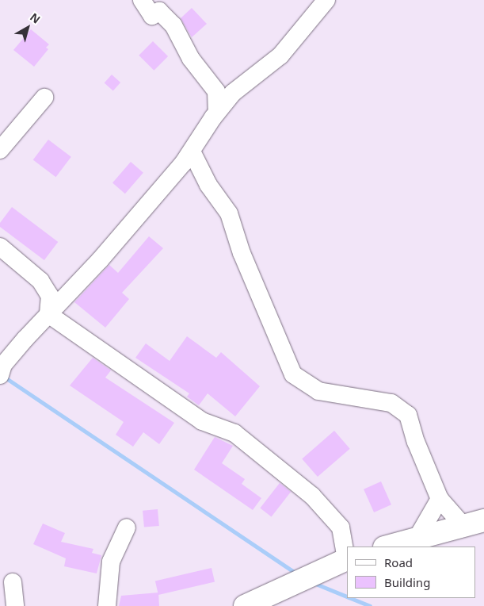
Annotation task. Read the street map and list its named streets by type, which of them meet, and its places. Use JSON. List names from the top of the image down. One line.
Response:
{"legend":["Road","Building"],"north":"top right"}
